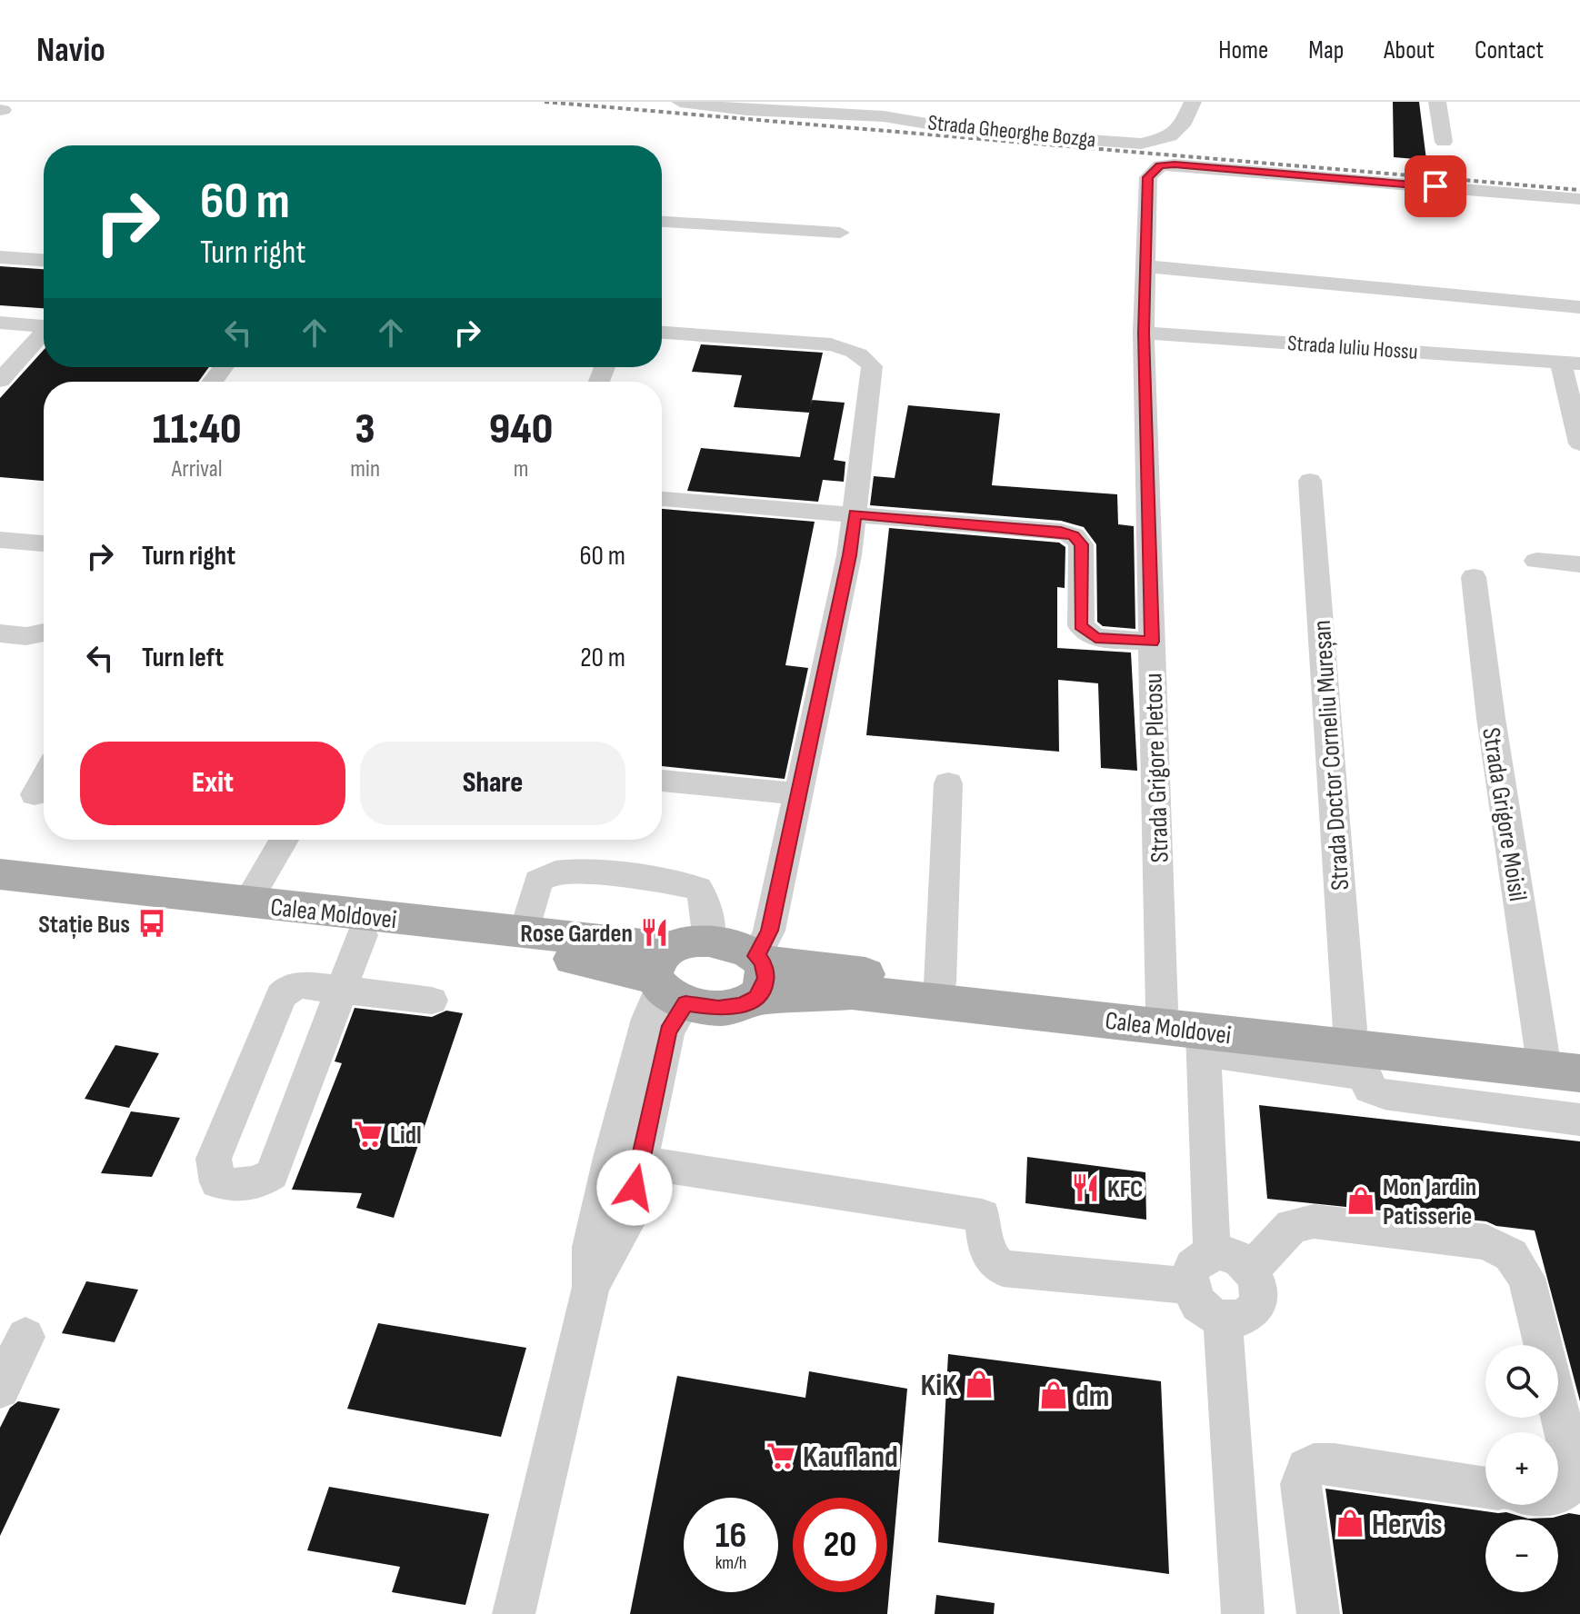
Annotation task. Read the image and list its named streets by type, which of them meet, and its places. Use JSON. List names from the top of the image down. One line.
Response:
{"streets":{"main road":["Calea Moldovei"],"street":["Strada Gheorghe Bozga","Strada Iuliu Hossu","Strada Doctor Corneliu Mureșan","Strada Grigore Pletosu","Strada Grigore Moisil"]},"crossings":[["Strada Iuliu Hossu","Strada Grigore Pletosu"],["Strada Doctor Corneliu Mureșan","Calea Moldovei"],["Strada Grigore Pletosu","Calea Moldovei"],["Strada Grigore Moisil","Calea Moldovei"]],"places":{"bus stop":["Stație Bus"],"restaurant":["Rose Garden","KFC"],"supermarket":["Lidl","Kaufland"],"shop":["Mon Jardin Patisserie","KiK","dm","Hervis"]},"page":{"header":"Navio","nav":["Home","Map","About","Contact"],"turn":["60 m","Turn right"],"eta":["11:40","Arrival","3","min","940","m"],"list":[{"name":"Turn right","value":"60 m"},{"name":"Turn left","value":"20 m"}],"buttons":["Exit","Share"],"map_buttons":["+","−"],"speed":"16 km/h","limit":"20"}}
